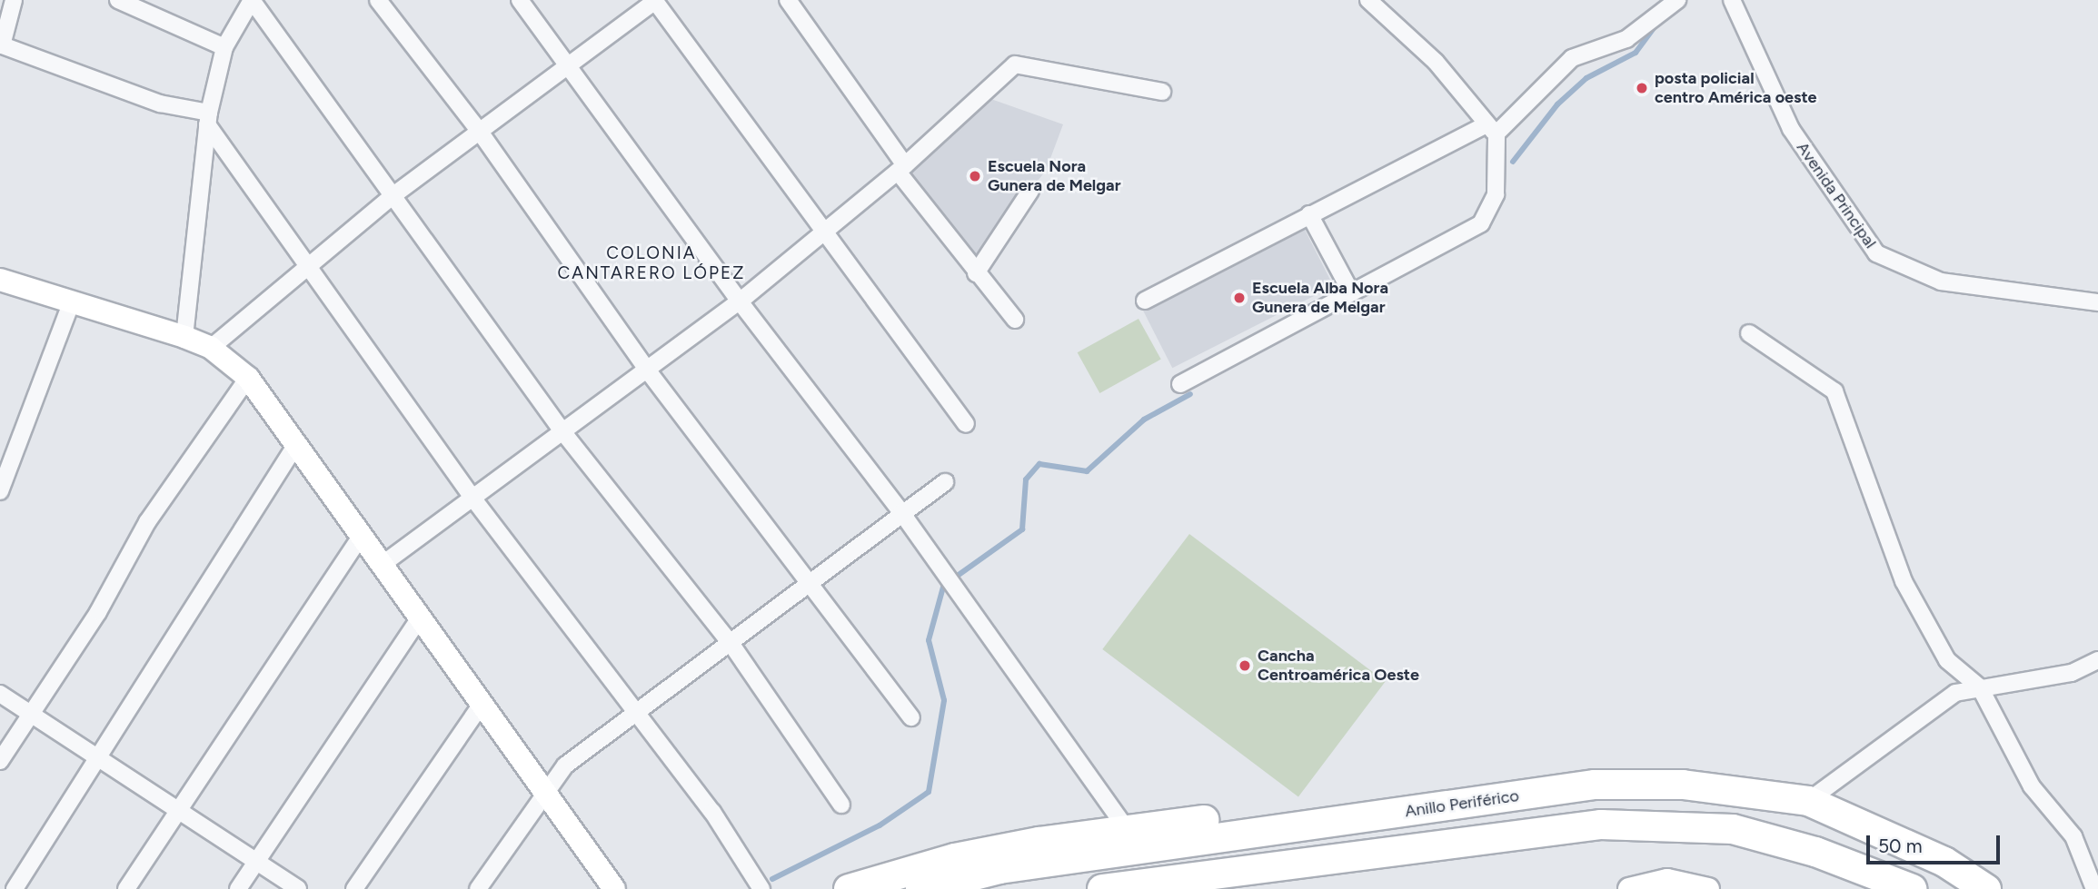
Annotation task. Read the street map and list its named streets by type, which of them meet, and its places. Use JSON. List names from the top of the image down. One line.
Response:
{"streets":{"highway":["Anillo Periférico"],"street":["Avenida Principal"]},"districts":["COLONIA CANTARERO LÓPEZ"],"places":["posta policial centro América oeste","Escuela Nora Gunera de Melgar","Escuela Alba Nora Gunera de Melgar","Cancha Centroamérica Oeste"],"scale_bar":"50 m"}
